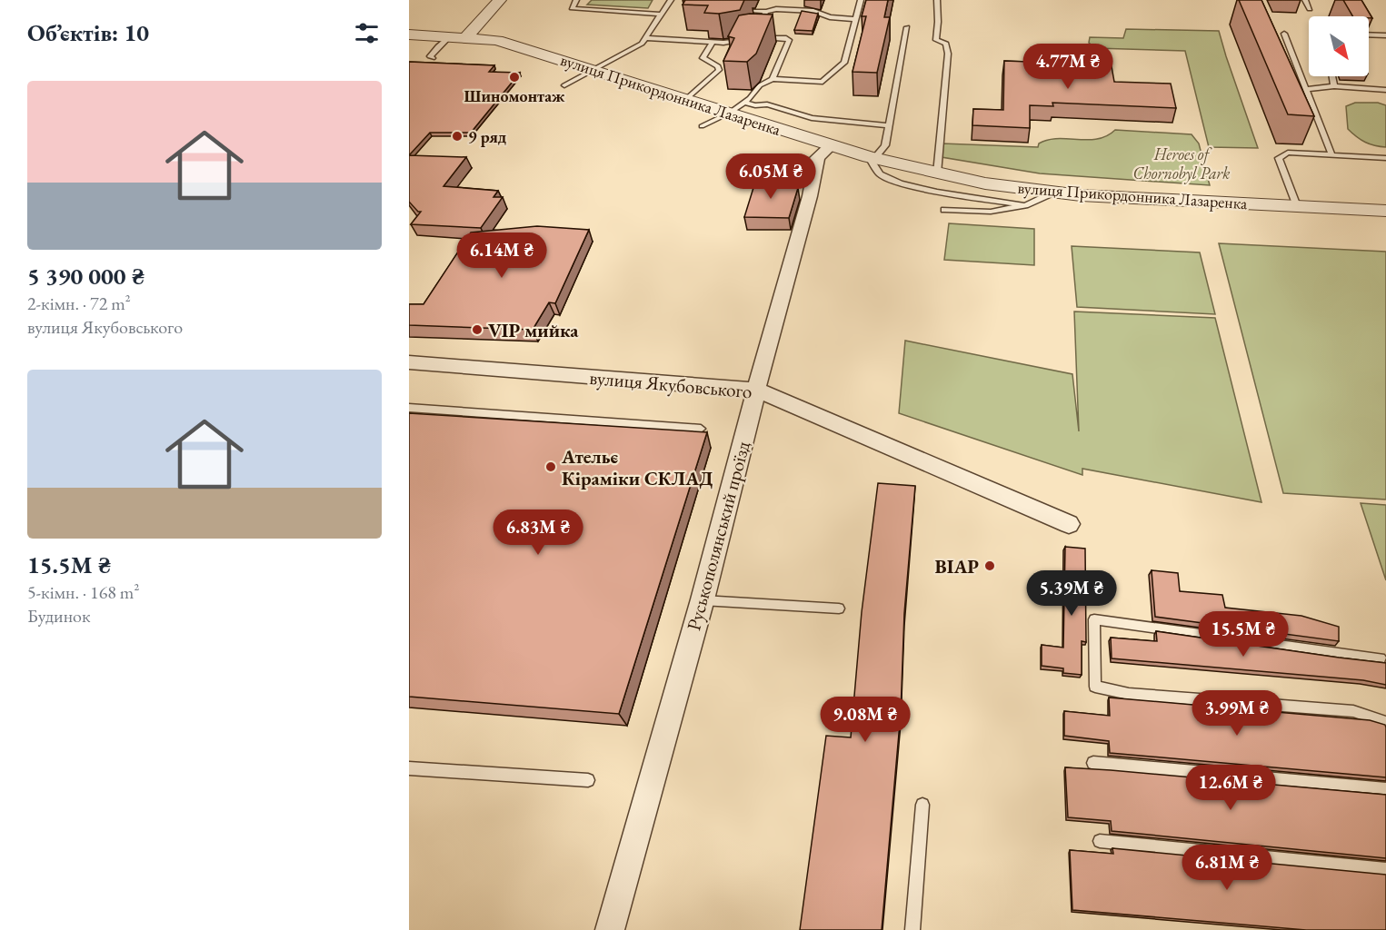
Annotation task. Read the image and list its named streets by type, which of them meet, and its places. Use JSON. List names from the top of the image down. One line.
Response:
{"streets":{"street":["вулиця Прикордонника Лазаренка","вулиця Якубовського","Руськополянський проїзд"]},"crossings":[["вулиця Прикордонника Лазаренка","Руськополянський проїзд"],["вулиця Якубовського","Руськополянський проїзд"]],"parks":["Heroes of Chornobyl Park"],"places":["Шиномонтаж","9 ряд","VIP мийка","Ательє Кіраміки СКЛАД","ВІАР"],"north":"bottom right","page":{"heading":"Об’єктів: 10","price":["4.77M ₴","6.05M ₴","6.14M ₴","6.83M ₴","5.39M ₴","15.5M ₴","3.99M ₴","9.08M ₴","12.6M ₴","6.81M ₴"],"list":[{"name":"5 390 000 ₴","note":"2-кімн. · 72 m² · вулиця Якубовського"},{"name":"15.5M ₴","note":"5-кімн. · 168 m² · Будинок"}]}}
